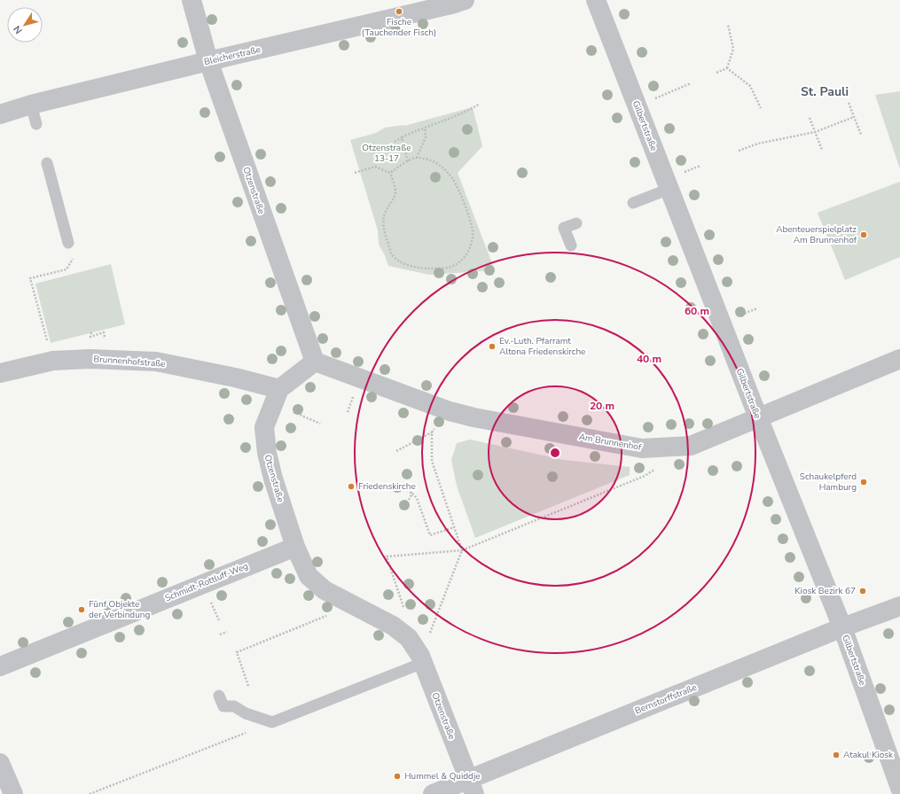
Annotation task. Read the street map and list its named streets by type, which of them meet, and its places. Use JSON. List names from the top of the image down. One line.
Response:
{"streets":{"street":["Bleicherstraße","Gilbertstraße","Otzenstraße","Brunnenhofstraße","Am Brunnenhof","Schmidt-Rottluff-Weg","Bernstorffstraße"]},"crossings":[["Bleicherstraße","Otzenstraße"],["Gilbertstraße","Am Brunnenhof"],["Gilbertstraße","Bernstorffstraße"],["Otzenstraße","Brunnenhofstraße"],["Otzenstraße","Am Brunnenhof"],["Otzenstraße","Schmidt-Rottluff-Weg"],["Otzenstraße","Bernstorffstraße"]],"districts":["St. Pauli"],"parks":["Otzenstraße 13-17"],"places":["Fische (Tauchender Fisch)","Abenteuerspielplatz Am Brunnenhof","Ev.-Luth. Pfarramt Altona Friedenskirche","Schaukelpferd Hamburg","Friedenskirche","Kiosk Bezirk 67","Fünf Objekte der Verbindung","Atakul Kiosk","Hummel & Quiddje"],"north":"bottom left","rings":["60 m","40 m","20 m"]}
